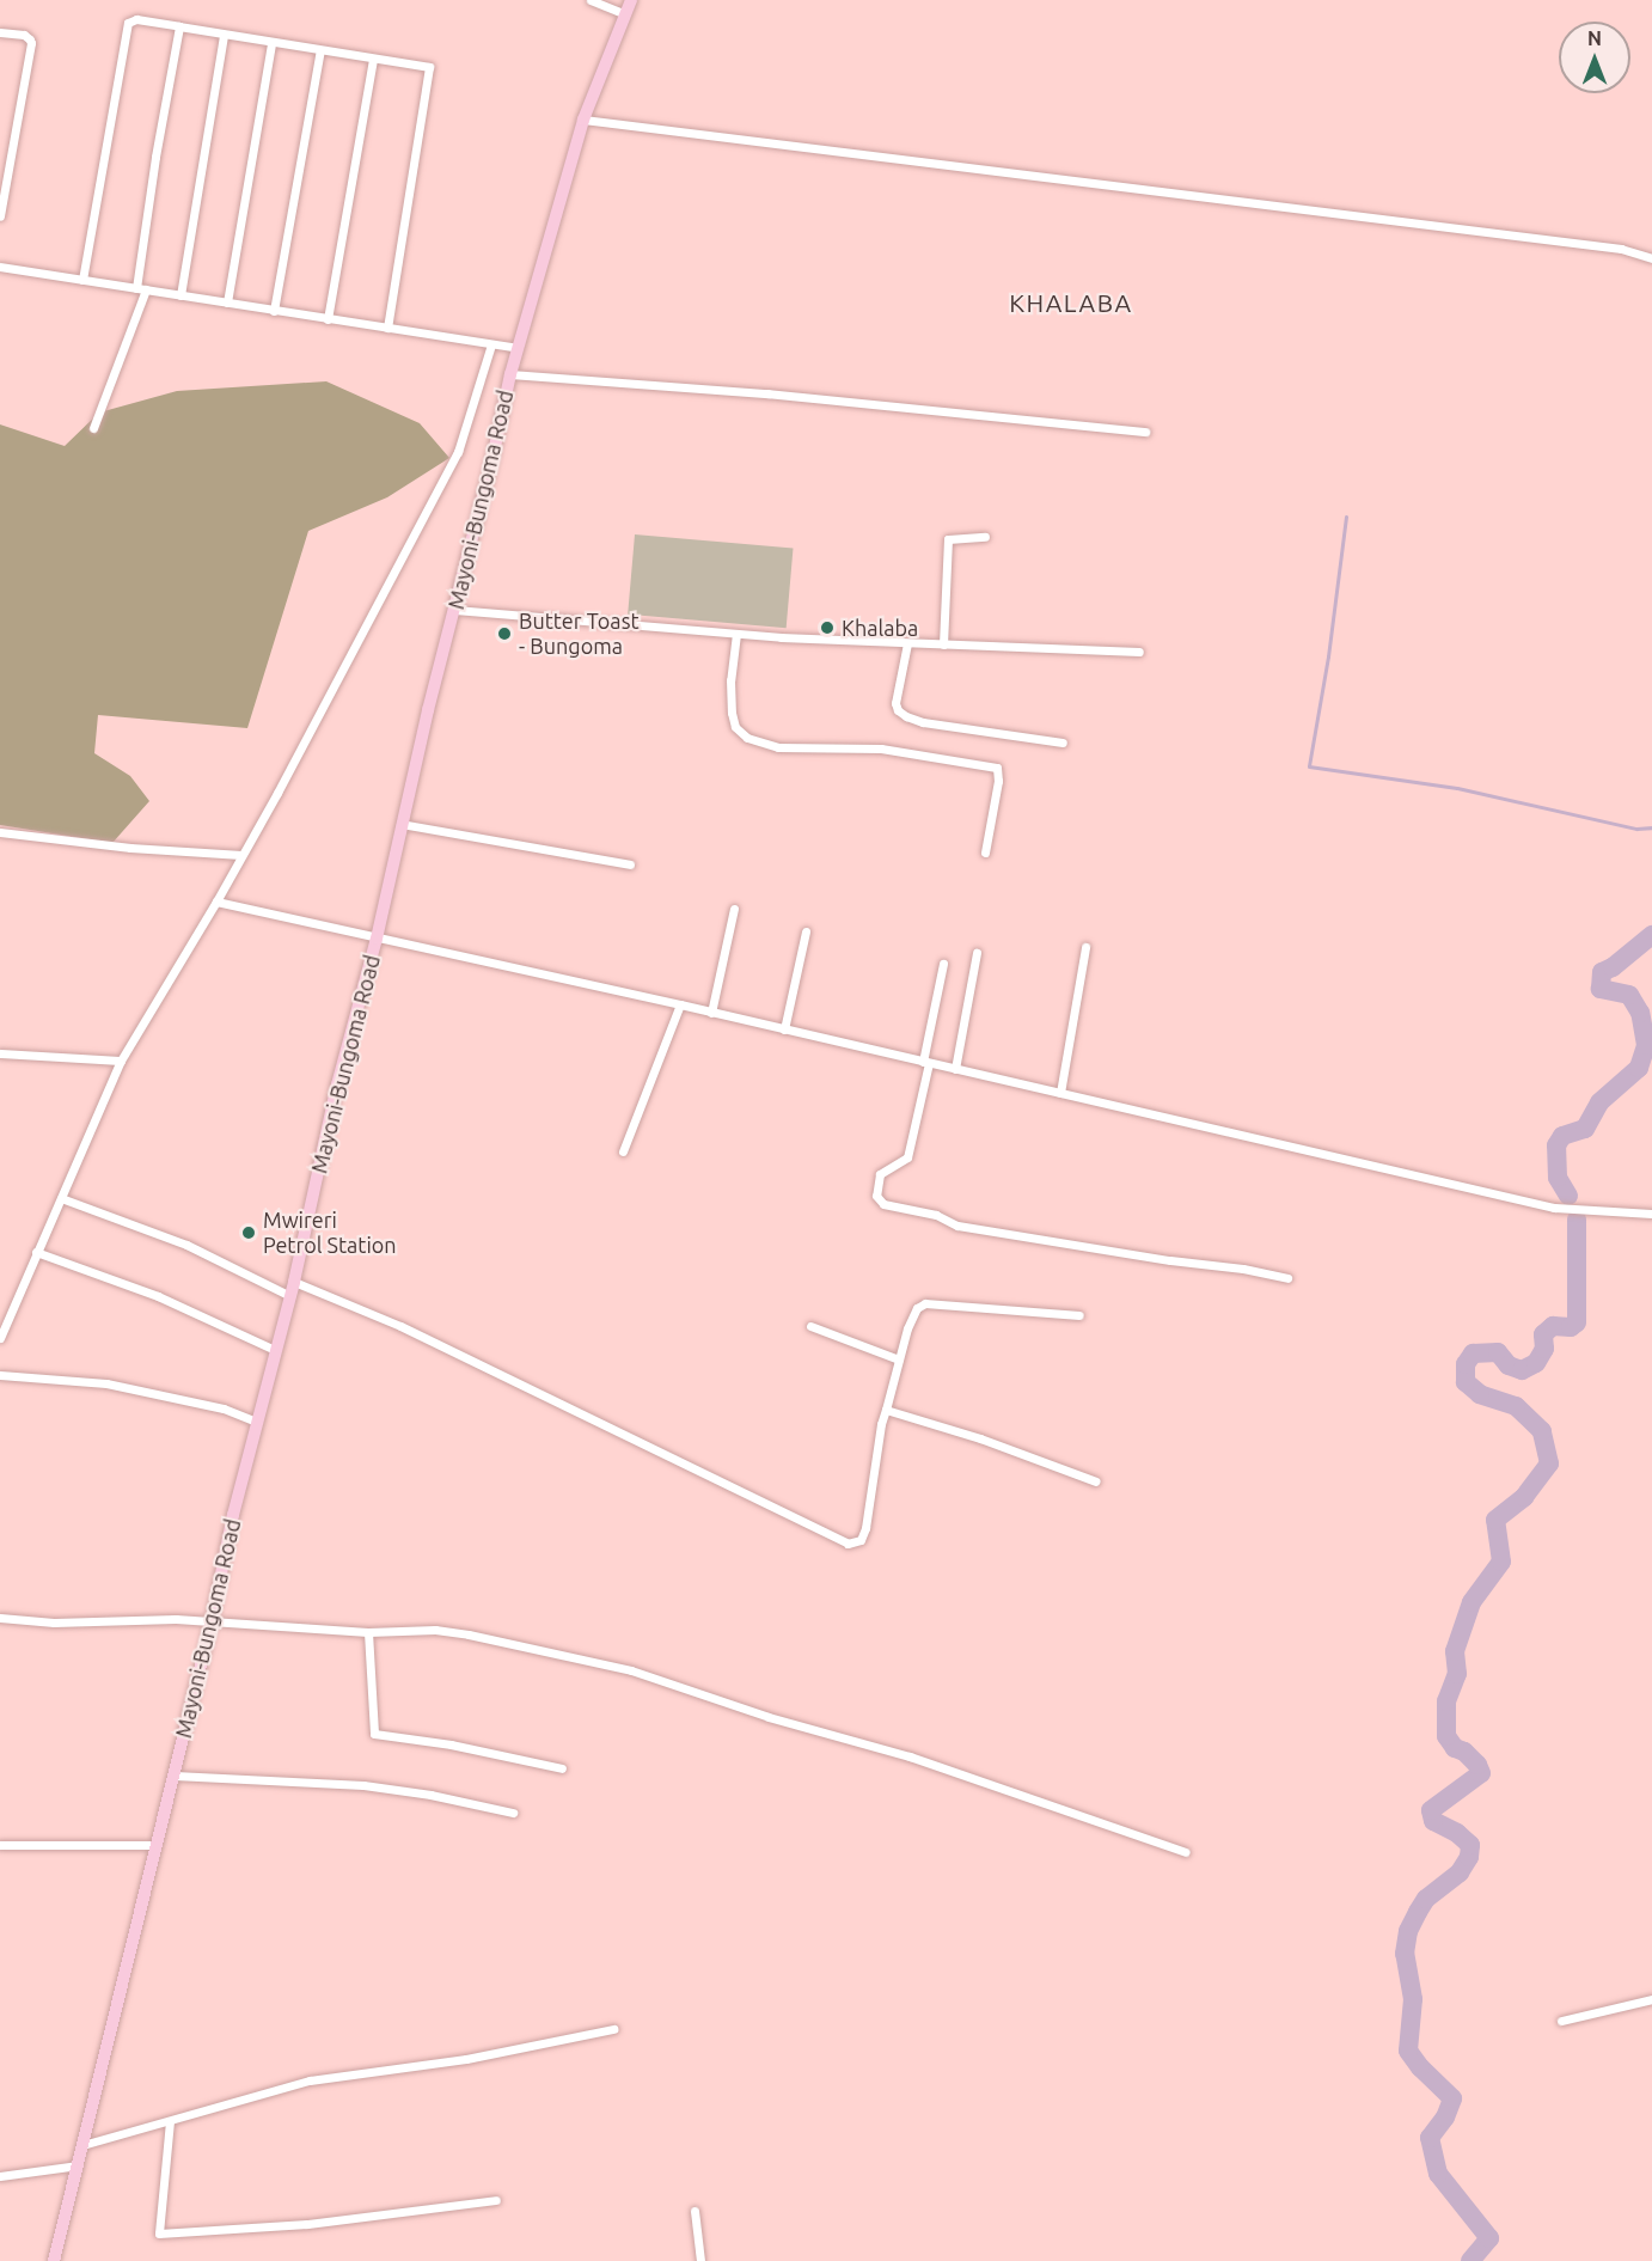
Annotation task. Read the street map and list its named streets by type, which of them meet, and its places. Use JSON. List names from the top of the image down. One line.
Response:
{"streets":{"main road":["Mayoni-Bungoma Road"]},"districts":["KHALABA"],"places":["Khalaba","Butter Toast - Bungoma","Mwireri Petrol Station"],"north":"top"}
